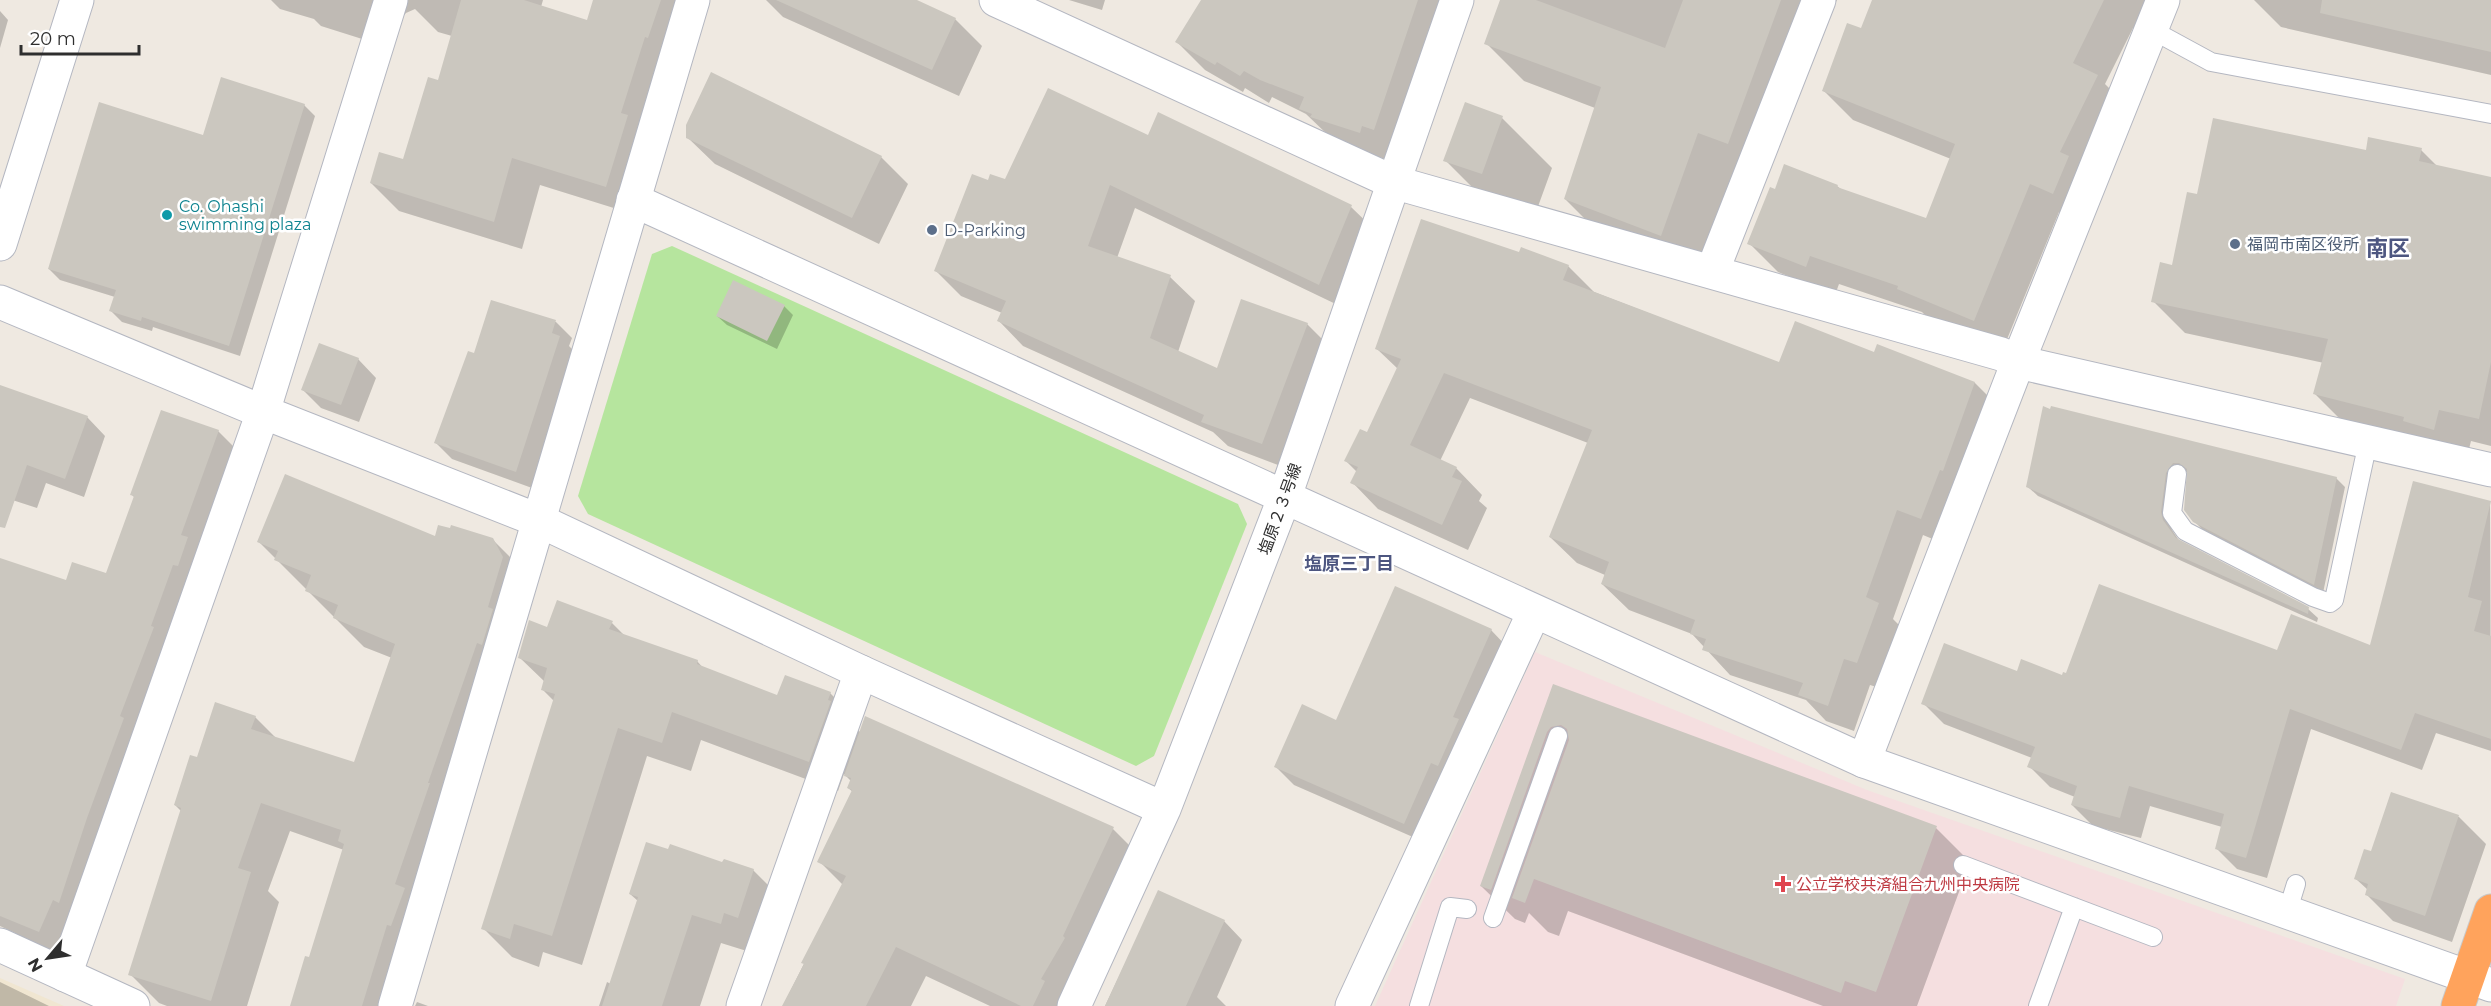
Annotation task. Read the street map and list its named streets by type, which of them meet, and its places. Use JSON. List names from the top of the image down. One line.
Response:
{"streets":{"street":["塩原２３号線"]},"districts":["南区","塩原三丁目"],"places":{"other":["Co. Ohashi swimming plaza","D-Parking","福岡市南区役所"],"health":["公立学校共済組合九州中央病院"]},"scale_bar":"20 m","north":"bottom left"}
